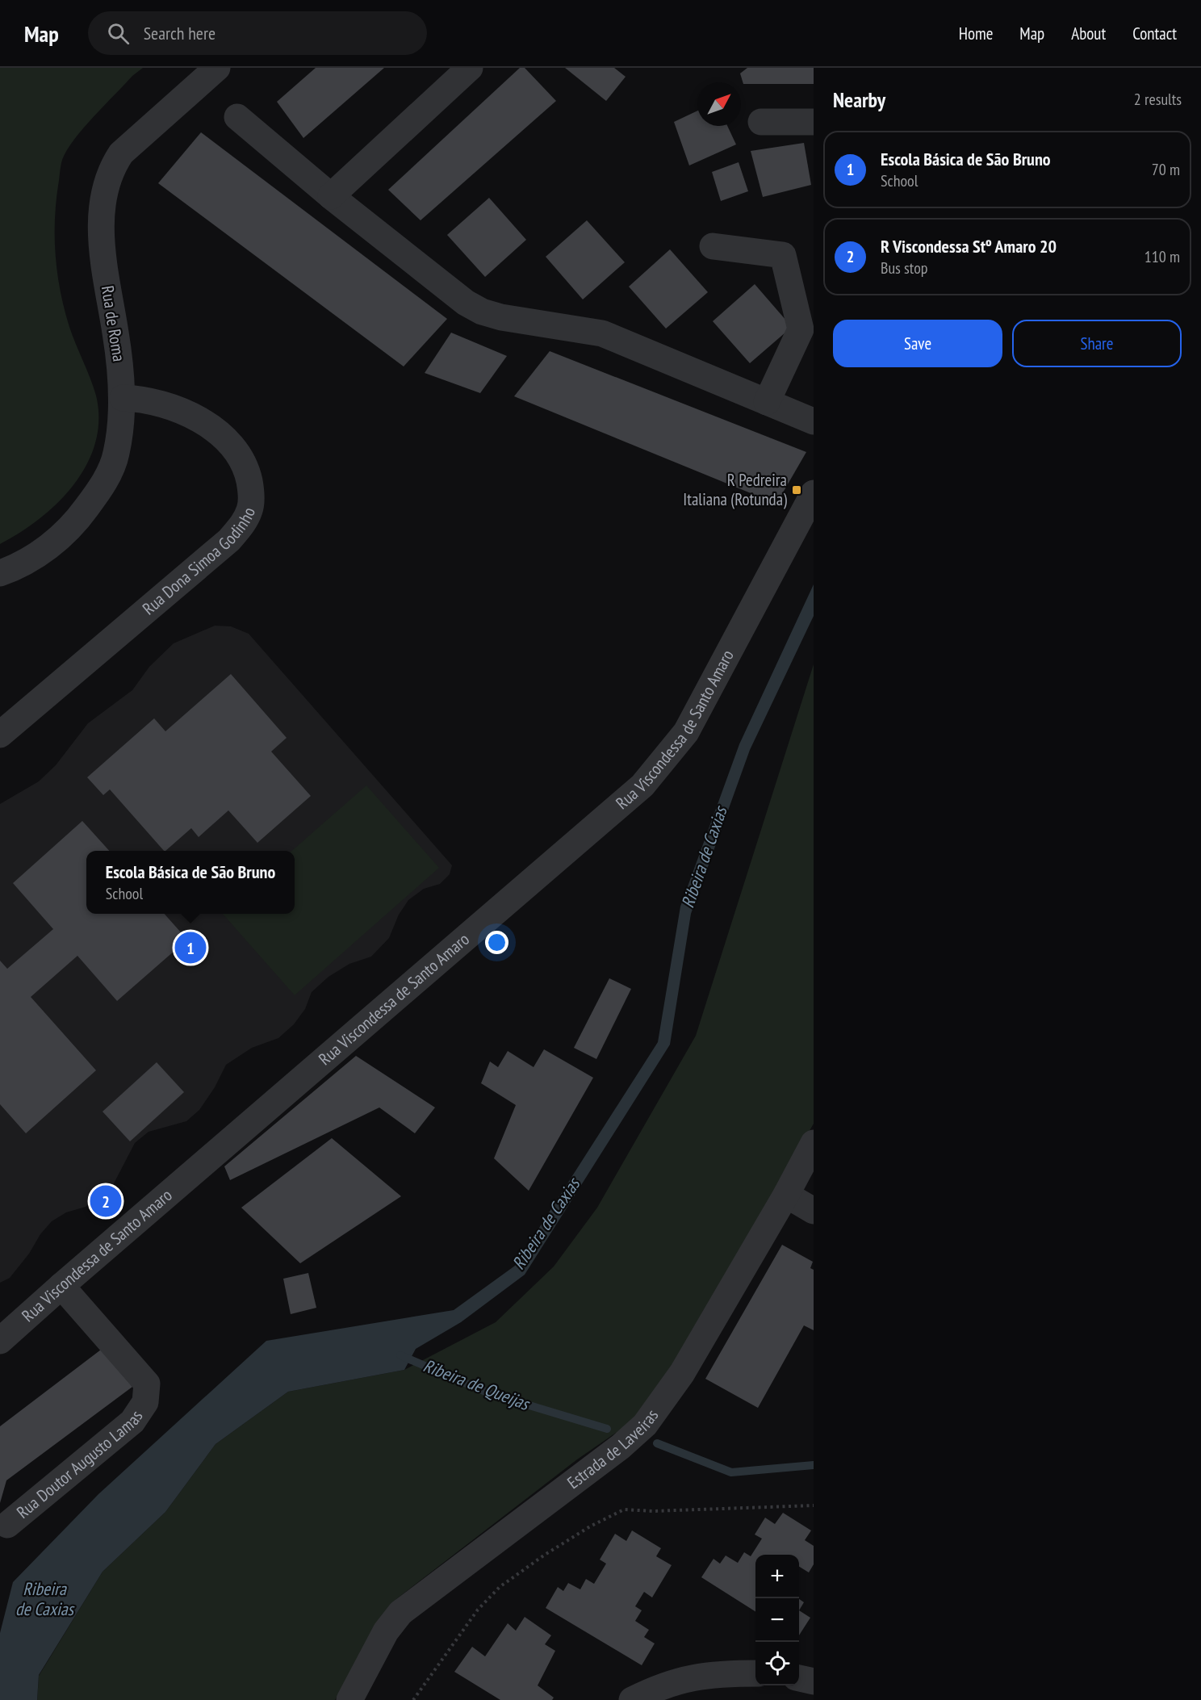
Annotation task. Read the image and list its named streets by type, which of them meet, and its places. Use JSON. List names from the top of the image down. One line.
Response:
{"streets":{"street":["Rua de Roma","Rua Dona Simoa Godinho","Rua Viscondessa de Santo Amaro","Estrada de Laveiras","Rua Doutor Augusto Lamas"]},"crossings":[["Rua de Roma","Rua Dona Simoa Godinho"],["Rua Viscondessa de Santo Amaro","Rua Doutor Augusto Lamas"]],"water":["Ribeira de Caxias","Ribeira de Queijas"],"places":{"transit":["R Pedreira Italiana (Rotunda)"]},"north":"top right","page":{"header":"Map","search":"Search here","nav":["Home","Map","About","Contact"],"heading":["Nearby","2 results"],"list":[{"mark":"1","name":"Escola Básica de São Bruno","note":"School","value":"70 m"},{"mark":"2","name":"R Viscondessa Stº Amaro 20","note":"Bus stop","value":"110 m"}],"buttons":["Save","Share"],"popup":["Escola Básica de São Bruno","School"],"pins":["1","2"],"map_buttons":["+","−"]}}
